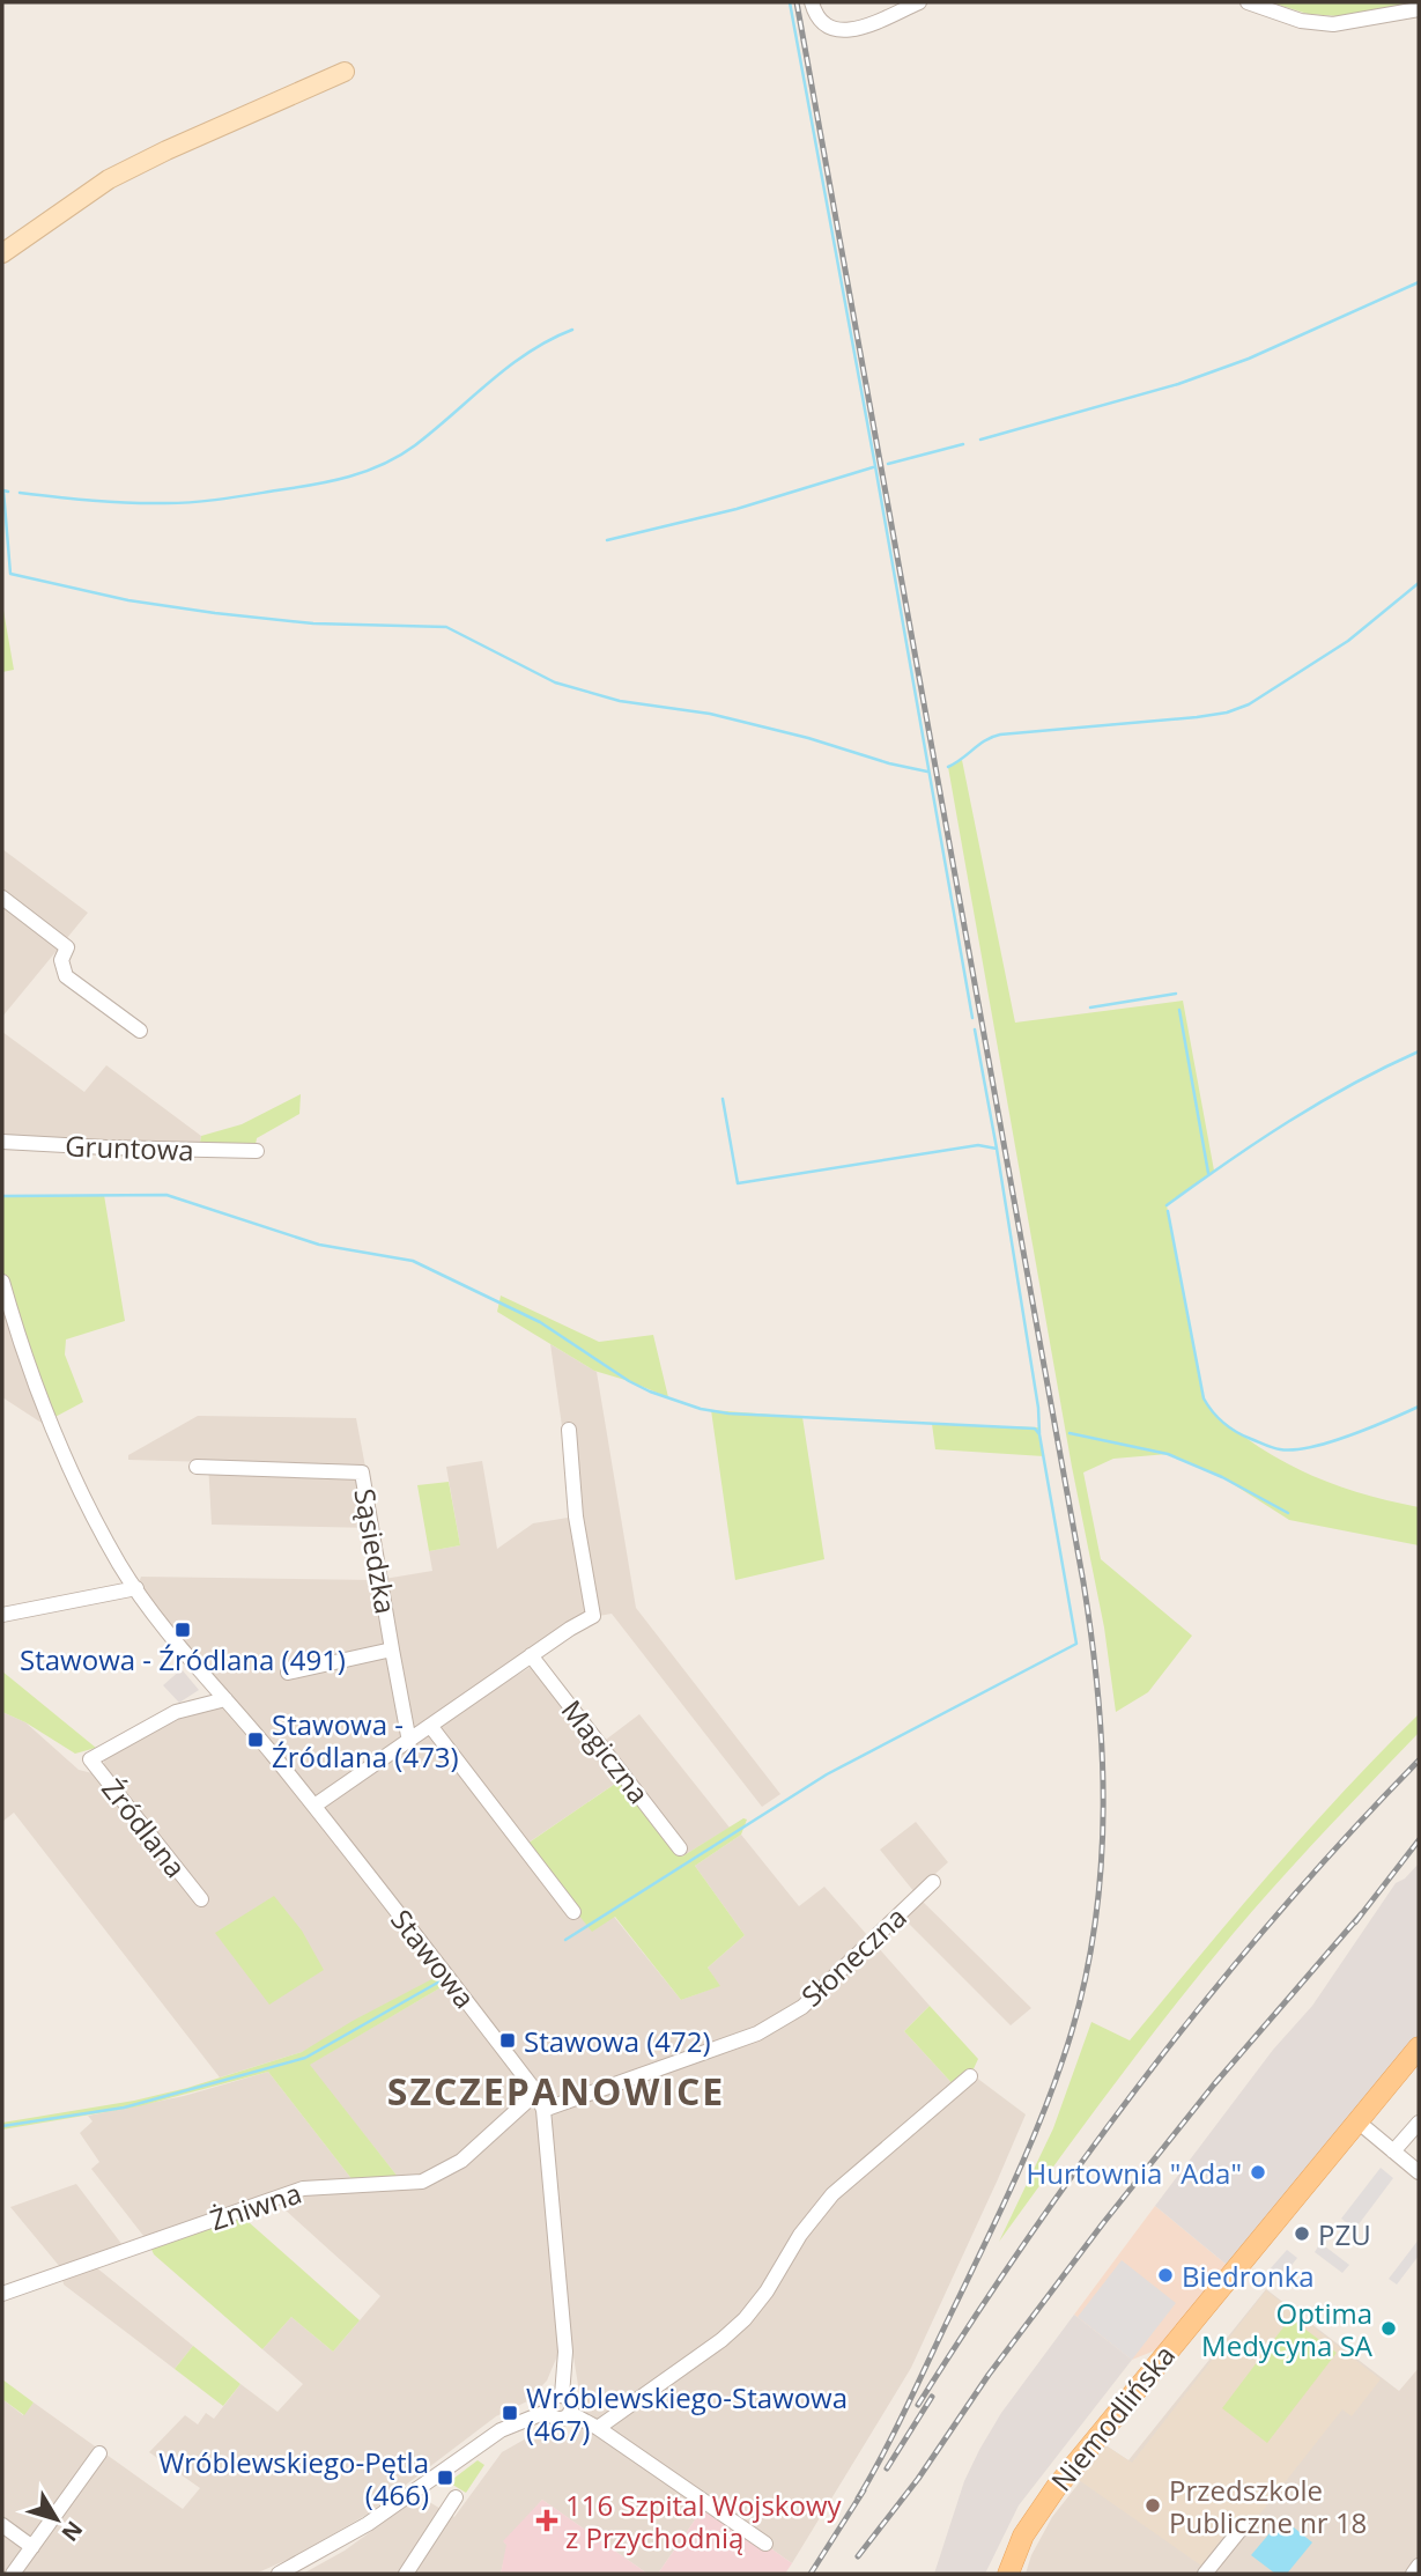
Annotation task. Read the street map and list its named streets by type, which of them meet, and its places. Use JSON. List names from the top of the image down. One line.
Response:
{"streets":{"main road":["Niemodlińska"],"street":["Gruntowa","Sąsiedzka","Magiczna","Źródlana","Słoneczna","Stawowa","Żniwna"]},"crossings":[["Źródlana","Stawowa"],["Słoneczna","Stawowa"],["Stawowa","Żniwna"]],"districts":["SZCZEPANOWICE"],"places":{"transit":["Stawowa - Źródlana (491)","Stawowa - Źródlana (473)","Stawowa (472)","Wróblewskiego-Stawowa (467)","Wróblewskiego-Pętla (466)"],"other":["Hurtownia \"Ada\"","PZU","Biedronka","Optima Medycyna SA","Przedszkole Publiczne nr 18"],"health":["116 Szpital Wojskowy z Przychodnią"]},"north":"bottom right"}
